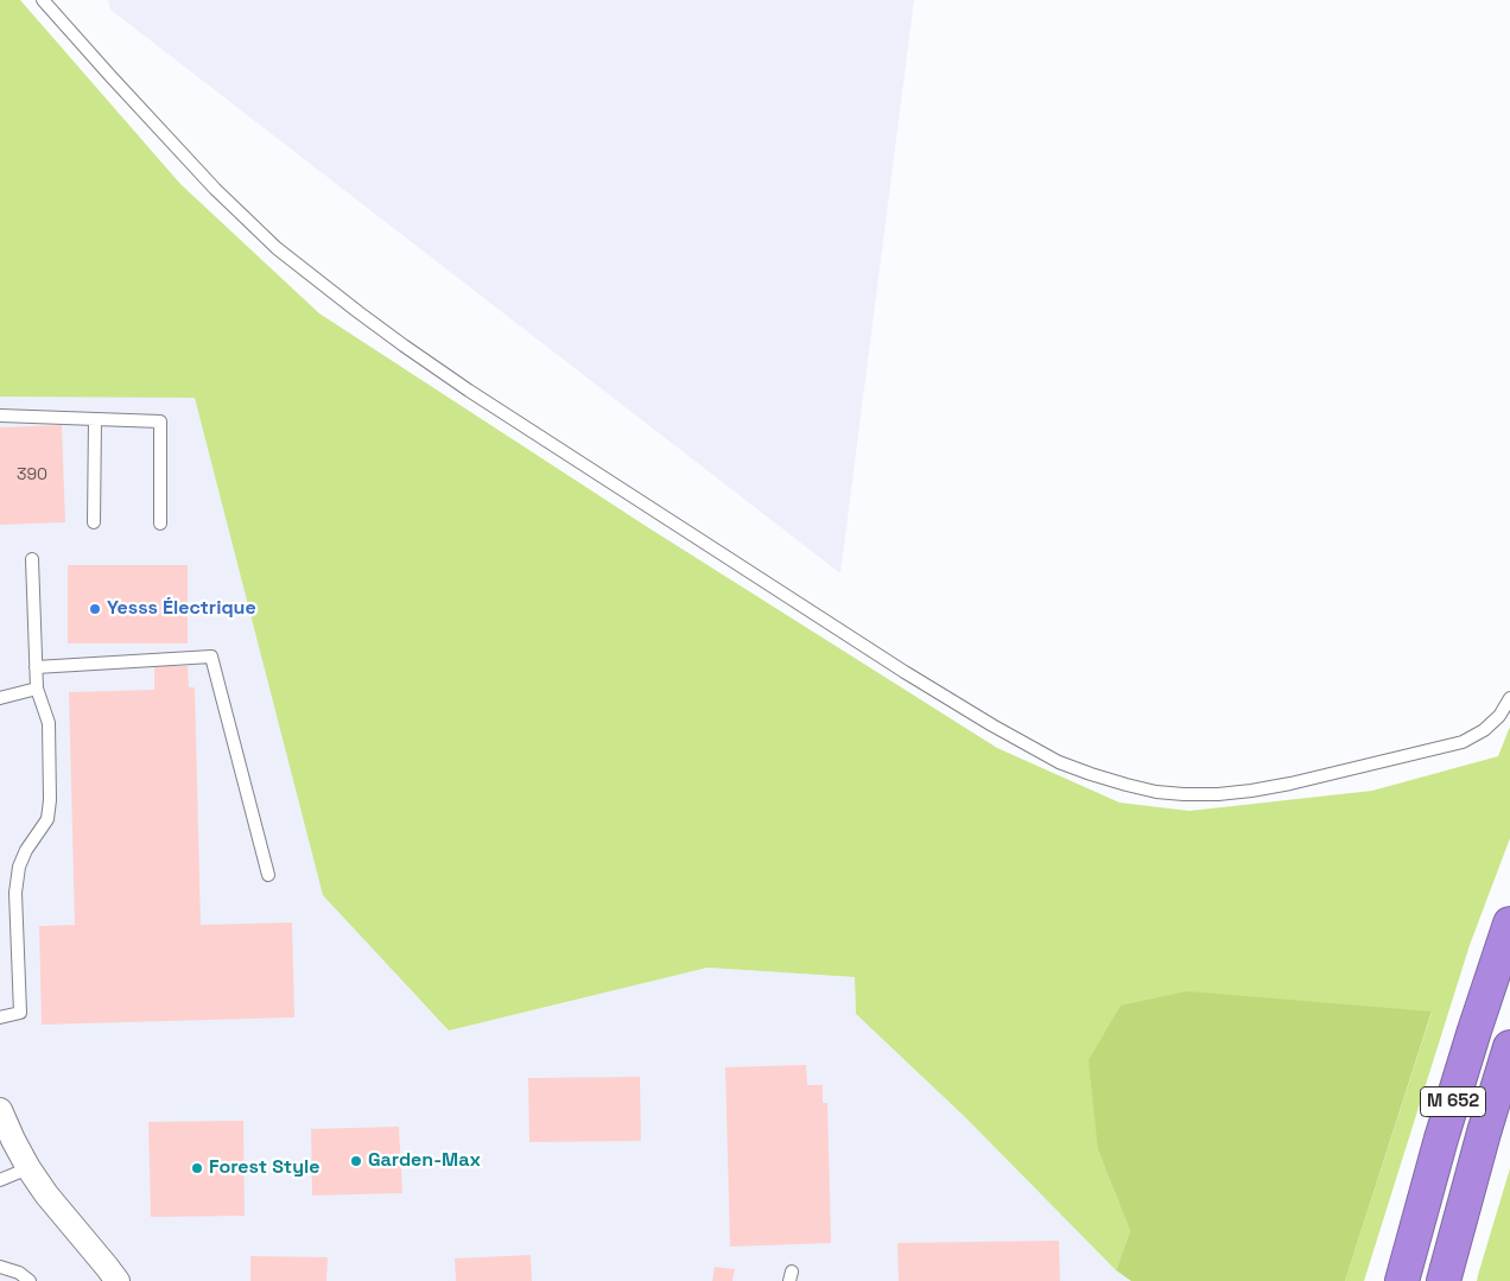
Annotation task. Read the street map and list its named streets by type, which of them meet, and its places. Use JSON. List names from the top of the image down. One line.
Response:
{"streets":{"highway":["M 652"]},"places":["Yesss Électrique","Garden-Max","Forest Style"],"house_numbers":["390"]}
